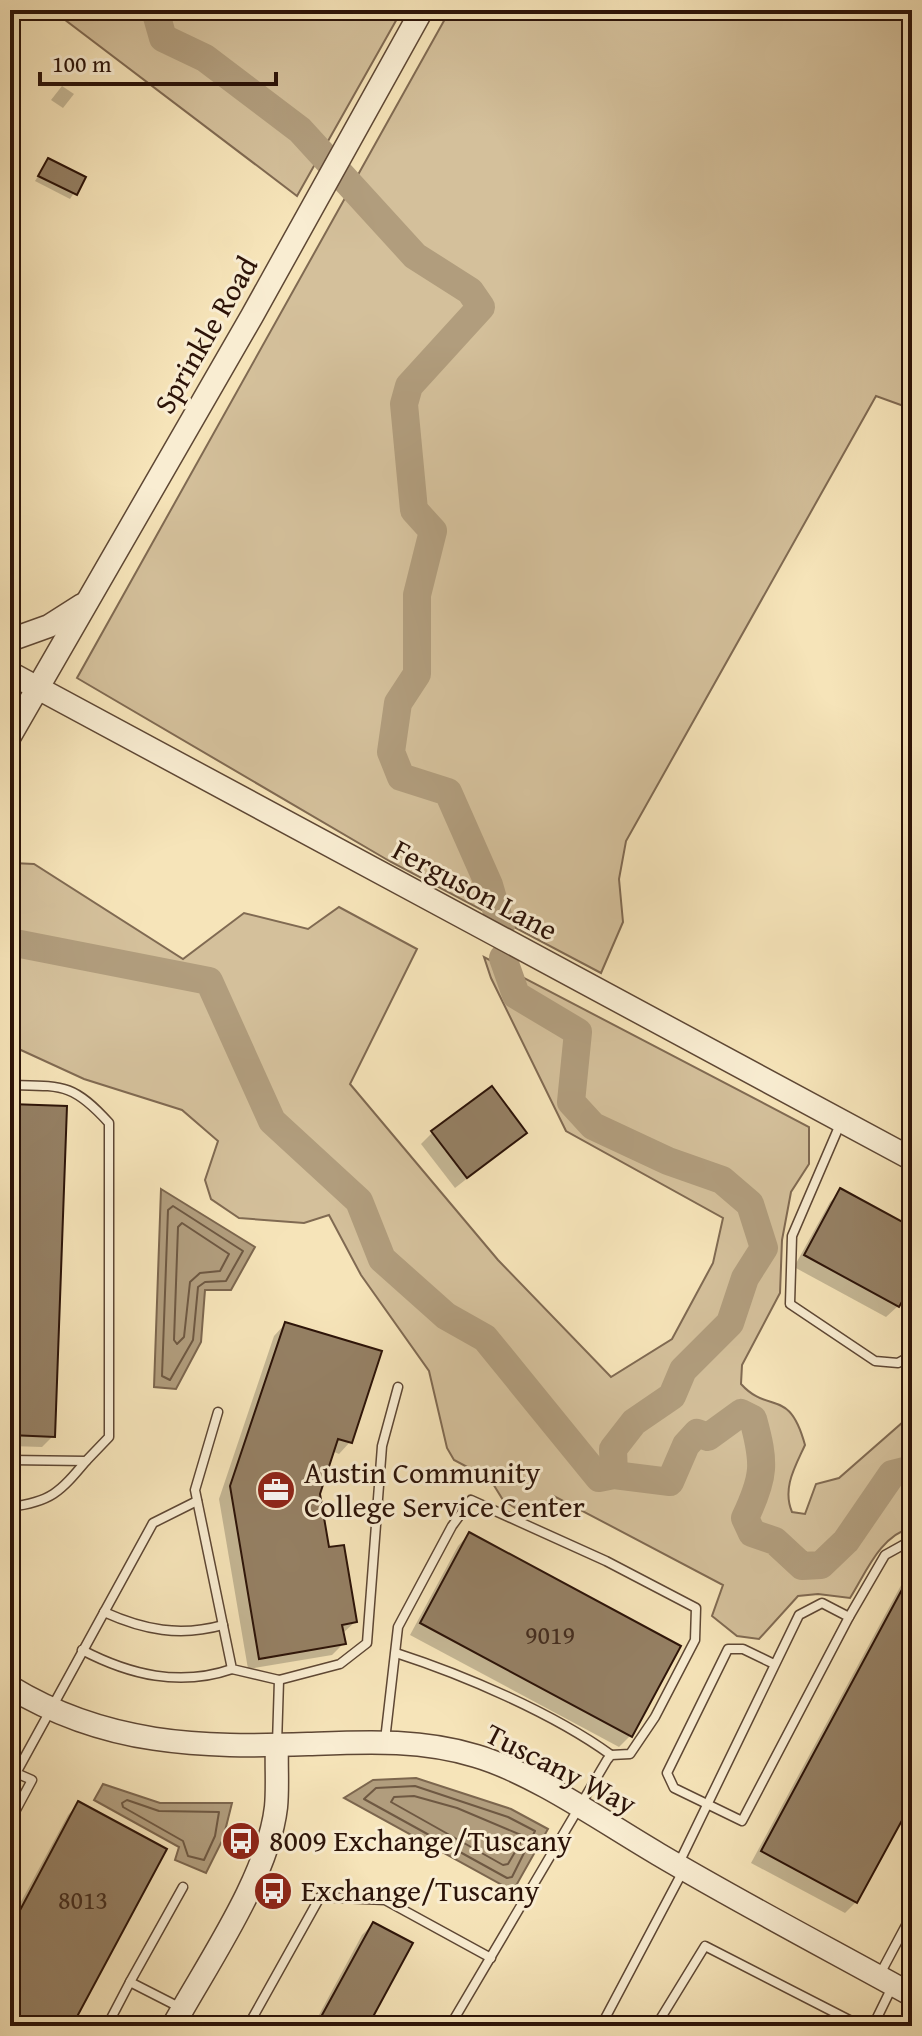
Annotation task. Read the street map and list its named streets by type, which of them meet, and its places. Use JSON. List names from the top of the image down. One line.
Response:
{"streets":{"street":["Sprinkle Road","Ferguson Lane","Tuscany Way"]},"crossings":[["Sprinkle Road","Ferguson Lane"]],"places":{"office":["Austin Community College Service Center"],"bus stop":["8009 Exchange/Tuscany","Exchange/Tuscany"]},"house_numbers":["9019","8013"],"scale_bar":"100 m"}
